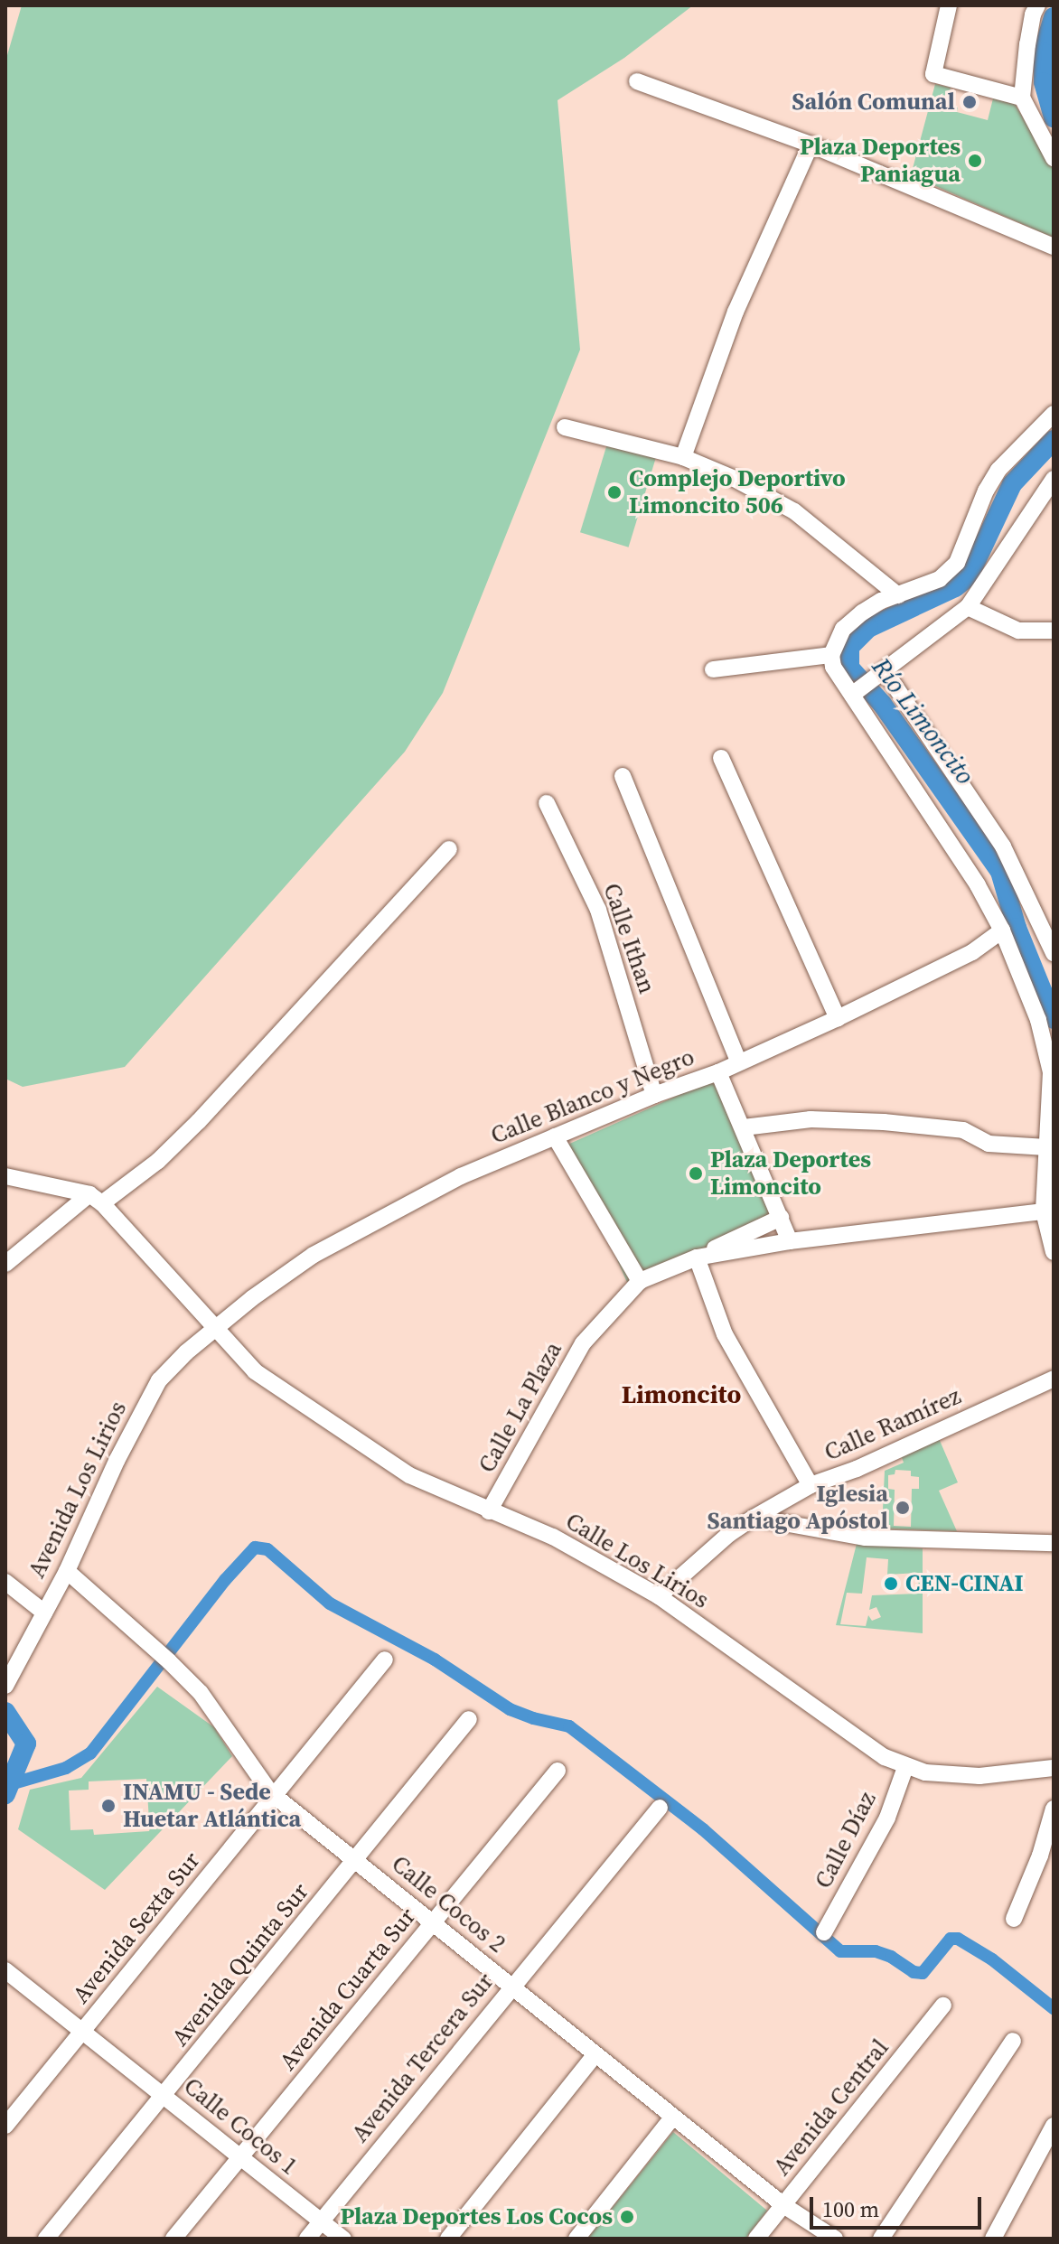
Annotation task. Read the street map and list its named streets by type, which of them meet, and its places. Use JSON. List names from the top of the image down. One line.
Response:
{"streets":{"street":["Calle Ithan","Calle Blanco y Negro","Calle La Plaza","Calle Ramírez","Avenida Los Lirios","Calle Los Lirios","Calle Díaz","Calle Cocos 2","Avenida Sexta Sur","Avenida Quinta Sur","Avenida Cuarta Sur","Avenida Tercera Sur","Avenida Central","Calle Cocos 1"]},"crossings":[["Calle Ithan","Calle Blanco y Negro"],["Calle Blanco y Negro","Avenida Los Lirios"],["Calle Blanco y Negro","Calle Los Lirios"],["Calle La Plaza","Calle Los Lirios"],["Calle Ramírez","Calle Los Lirios"],["Avenida Los Lirios","Calle Los Lirios"],["Avenida Los Lirios","Calle Cocos 2"],["Calle Los Lirios","Calle Díaz"],["Calle Cocos 2","Avenida Sexta Sur"],["Calle Cocos 2","Avenida Quinta Sur"],["Calle Cocos 2","Avenida Cuarta Sur"],["Calle Cocos 2","Avenida Tercera Sur"],["Calle Cocos 2","Avenida Central"],["Avenida Sexta Sur","Calle Cocos 1"],["Avenida Quinta Sur","Calle Cocos 1"],["Avenida Cuarta Sur","Calle Cocos 1"],["Avenida Tercera Sur","Calle Cocos 1"]],"districts":["Limoncito"],"water":["Río Limoncito"],"places":["Salón Comunal","Plaza Deportes Paniagua","Complejo Deportivo Limoncito 506","Plaza Deportes Limoncito","Iglesia Santiago Apóstol","CEN-CINAI","INAMU - Sede Huetar Atlántica","Plaza Deportes Los Cocos"],"scale_bar":"100 m"}
